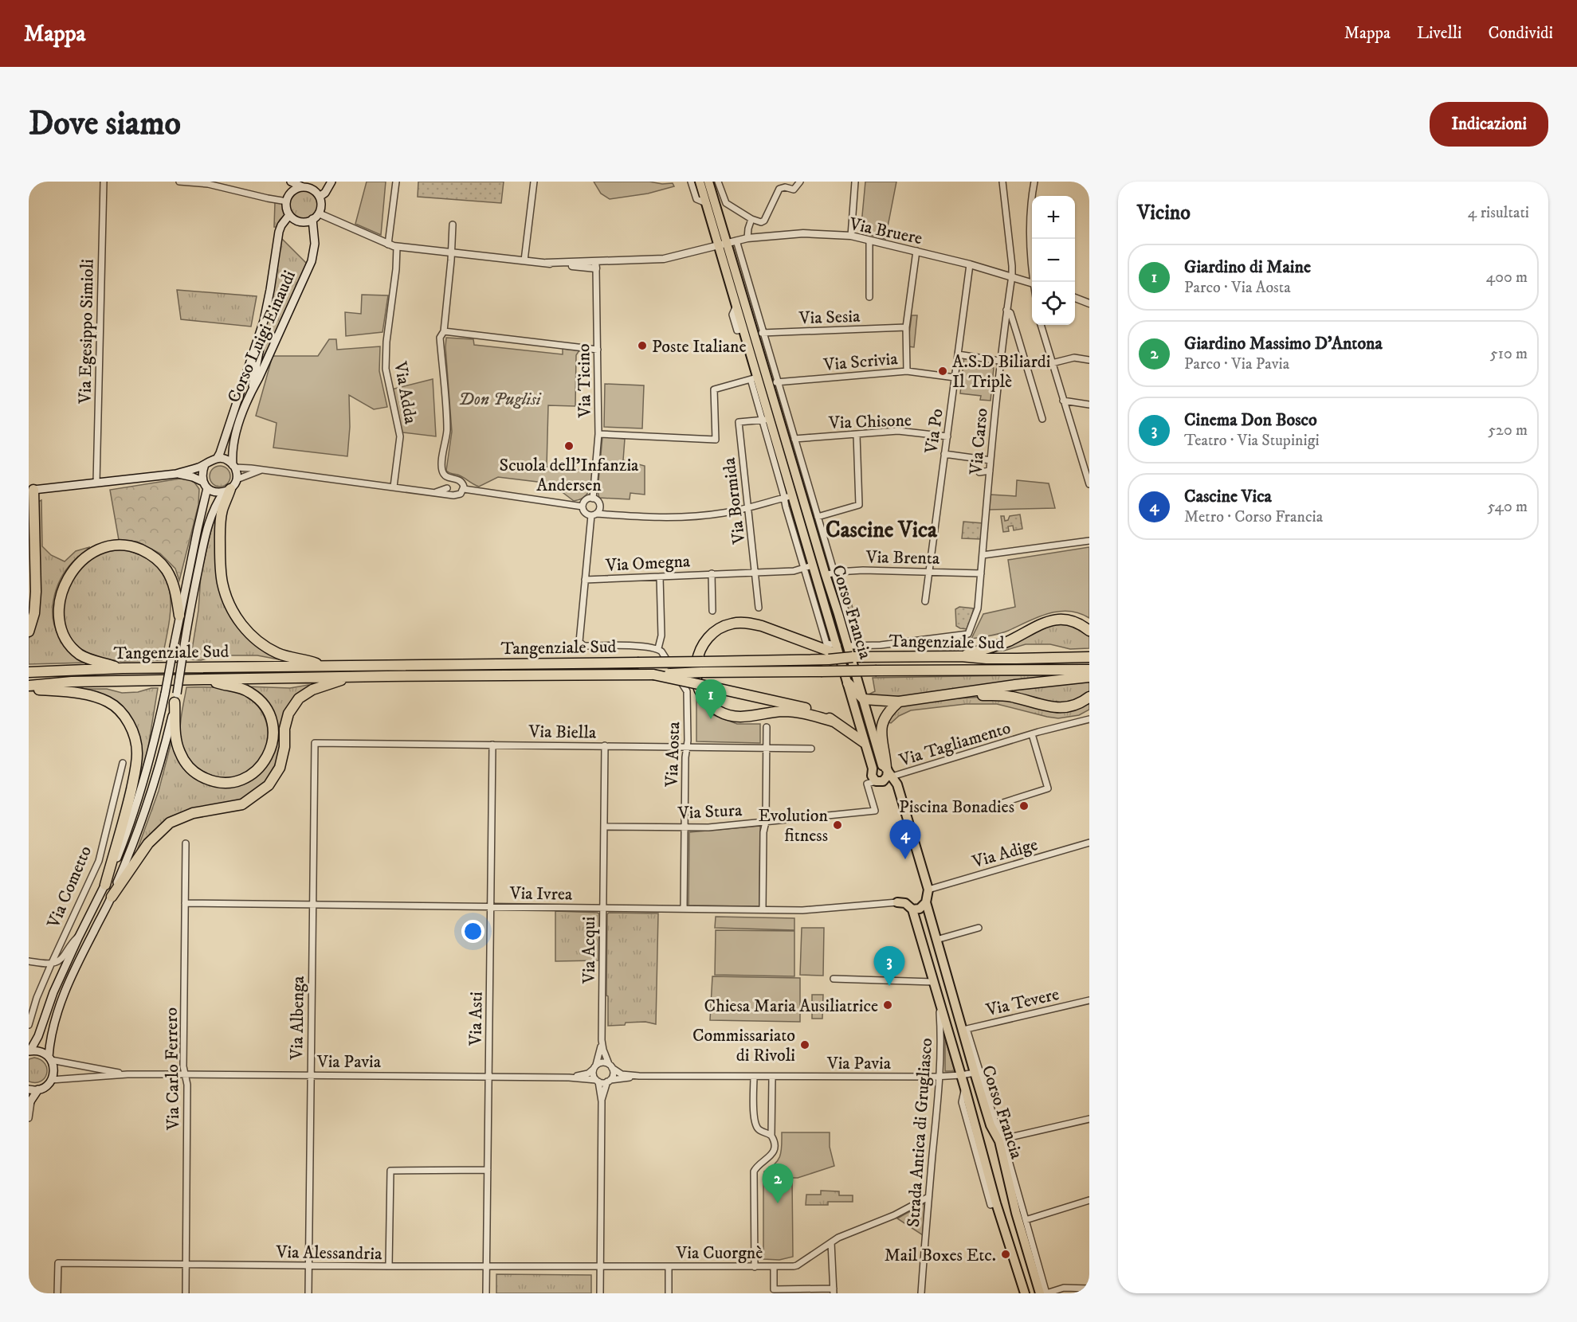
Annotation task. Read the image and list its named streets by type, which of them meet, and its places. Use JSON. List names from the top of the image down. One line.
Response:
{"streets":{"highway":["Tangenziale Sud"],"main road":["Corso Luigi Einaudi","Corso Francia"],"street":["Via Bruere","Via Sesia","Via Egesippo Simioli","Via Scrivia","Via Ticino","Via Adda","Via Chisone","Via Po","Via Carso","Via Bormida","Via Brenta","Via Omegna","Via Biella","Via Tagliamento","Via Aosta","Via Stura","Via Adige","Via Cometto","Via Ivrea","Via Acqui","Via Tevere","Via Albenga","Via Asti","Via Pavia","Via Carlo Ferrero","Strada Antica di Grugliasco","Via Alessandria","Via Cuorgnè"]},"crossings":[["Via Bruere","Corso Luigi Einaudi"],["Via Bruere","Via Ticino"],["Via Bruere","Via Adda"],["Via Bruere","Via Po"],["Via Bruere","Via Carso"],["Via Bruere","Corso Francia"],["Via Sesia","Corso Francia"],["Via Scrivia","Via Po"],["Via Scrivia","Corso Francia"],["Via Chisone","Via Po"],["Via Chisone","Corso Francia"],["Via Po","Via Brenta"],["Via Carso","Via Brenta"],["Via Carso","Corso Francia"],["Via Bormida","Via Omegna"],["Via Bormida","Corso Francia"],["Via Brenta","Corso Francia"],["Via Omegna","Corso Francia"],["Corso Francia","Via Tagliamento"],["Corso Francia","Via Stura"],["Corso Francia","Via Adige"],["Corso Francia","Via Tevere"],["Corso Francia","Via Pavia"],["Corso Francia","Strada Antica di Grugliasco"],["Via Biella","Via Aosta"],["Via Biella","Via Acqui"],["Via Biella","Via Albenga"],["Via Biella","Via Asti"],["Via Tagliamento","Via Stura"],["Via Aosta","Via Stura"],["Via Aosta","Via Ivrea"],["Via Stura","Via Acqui"],["Via Ivrea","Via Acqui"],["Via Ivrea","Via Albenga"],["Via Ivrea","Via Asti"],["Via Ivrea","Via Carlo Ferrero"],["Via Acqui","Via Pavia"],["Via Albenga","Via Pavia"],["Via Albenga","Via Alessandria"],["Via Asti","Via Pavia"],["Via Asti","Via Alessandria"],["Via Pavia","Via Carlo Ferrero"],["Via Pavia","Strada Antica di Grugliasco"],["Via Carlo Ferrero","Via Alessandria"],["Strada Antica di Grugliasco","Via Cuorgnè"],["Via Alessandria","Via Cuorgnè"]],"districts":["Cascine Vica"],"parks":["Don Puglisi"],"places":["Poste Italiane","A.S.D Biliardi Il Triplè","Scuola dell'Infanzia Andersen","Piscina Bonadies","Evolution fitness","Chiesa Maria Ausiliatrice","Commissariato di Rivoli","Mail Boxes Etc."],"page":{"header":"Mappa","nav":["Mappa","Livelli","Condividi"],"buttons":"Indicazioni","title":"Dove siamo","heading":["Vicino","4 risultati"],"map_buttons":["+","−"],"list":[{"mark":"1","name":"Giardino di Maine","note":"Parco · Via Aosta","value":"400 m"},{"mark":"2","name":"Giardino Massimo D'Antona","note":"Parco · Via Pavia","value":"510 m"},{"mark":"3","name":"Cinema Don Bosco","note":"Teatro · Via Stupinigi","value":"520 m"},{"mark":"4","name":"Cascine Vica","note":"Metro · Corso Francia","value":"540 m"}],"pins":["1","4","3","2"]}}
